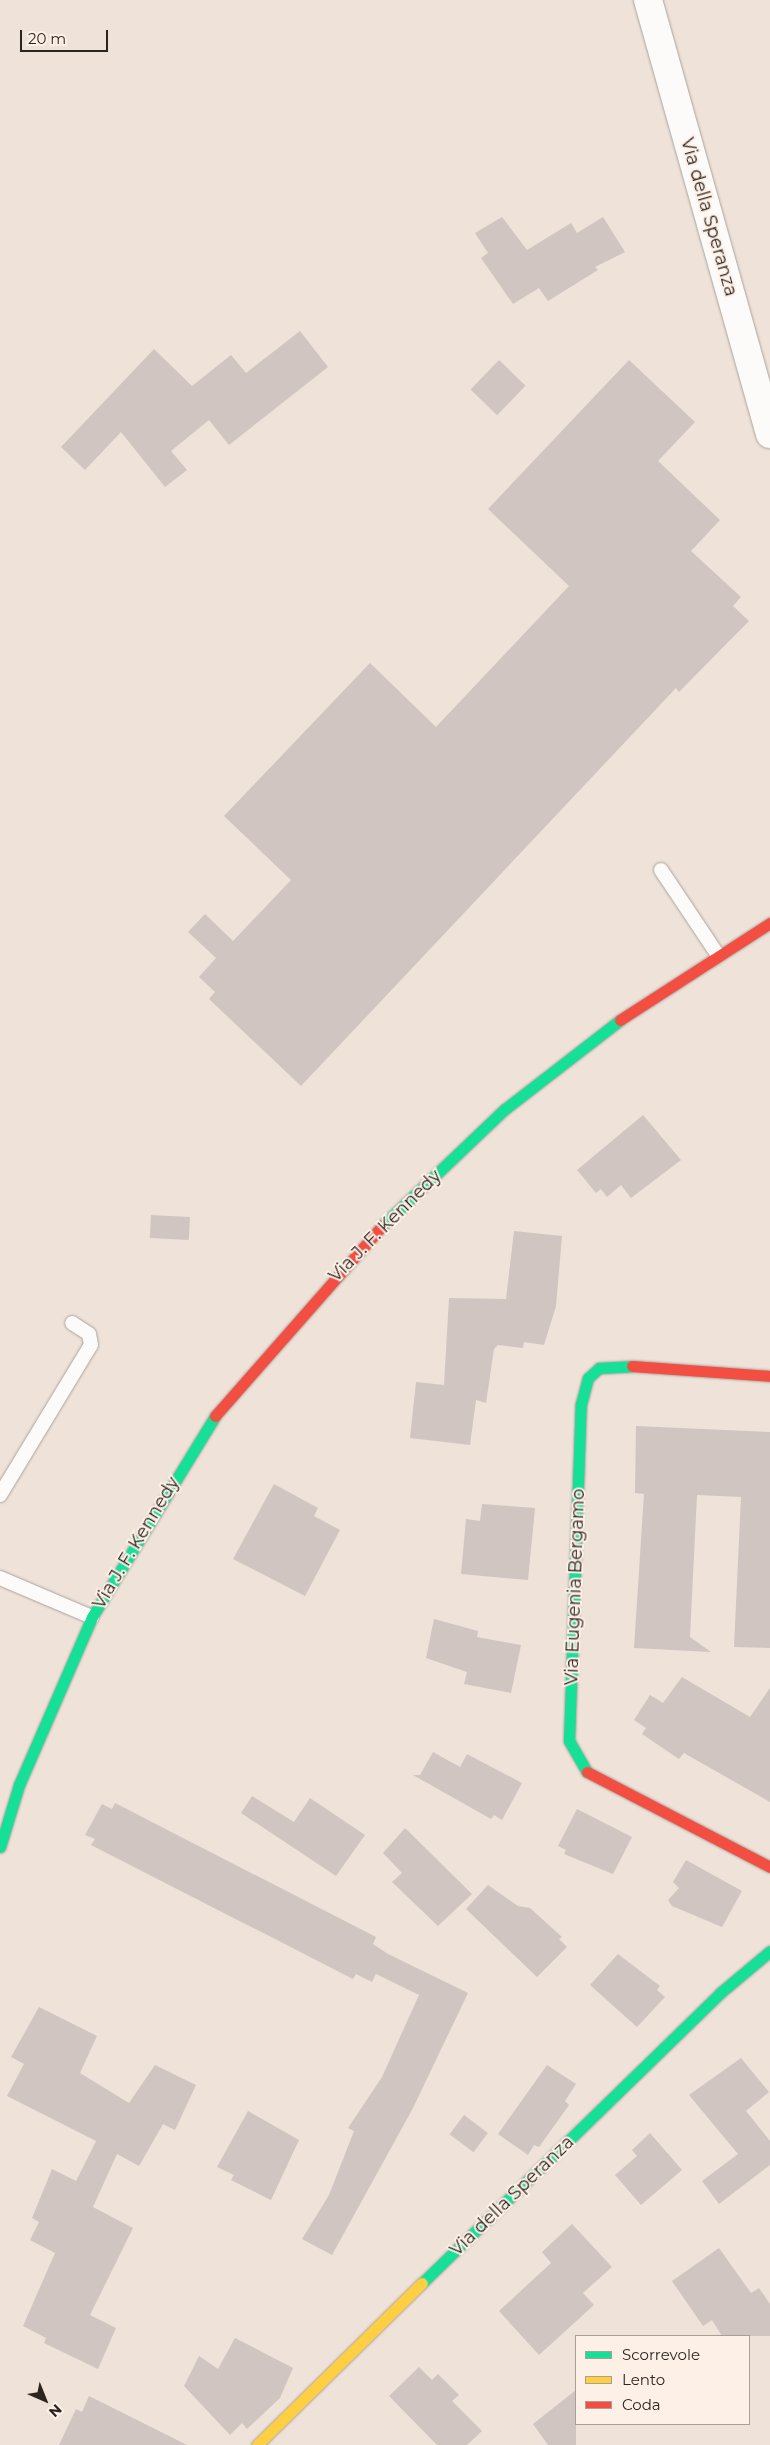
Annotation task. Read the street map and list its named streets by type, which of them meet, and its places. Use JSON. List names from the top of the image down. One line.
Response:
{"streets":{"street":["Via della Speranza","Via J. F. Kennedy","Via Eugenia Bergamo"]},"legend":["Scorrevole","Lento","Coda"],"scale_bar":"20 m","north":"bottom right"}
